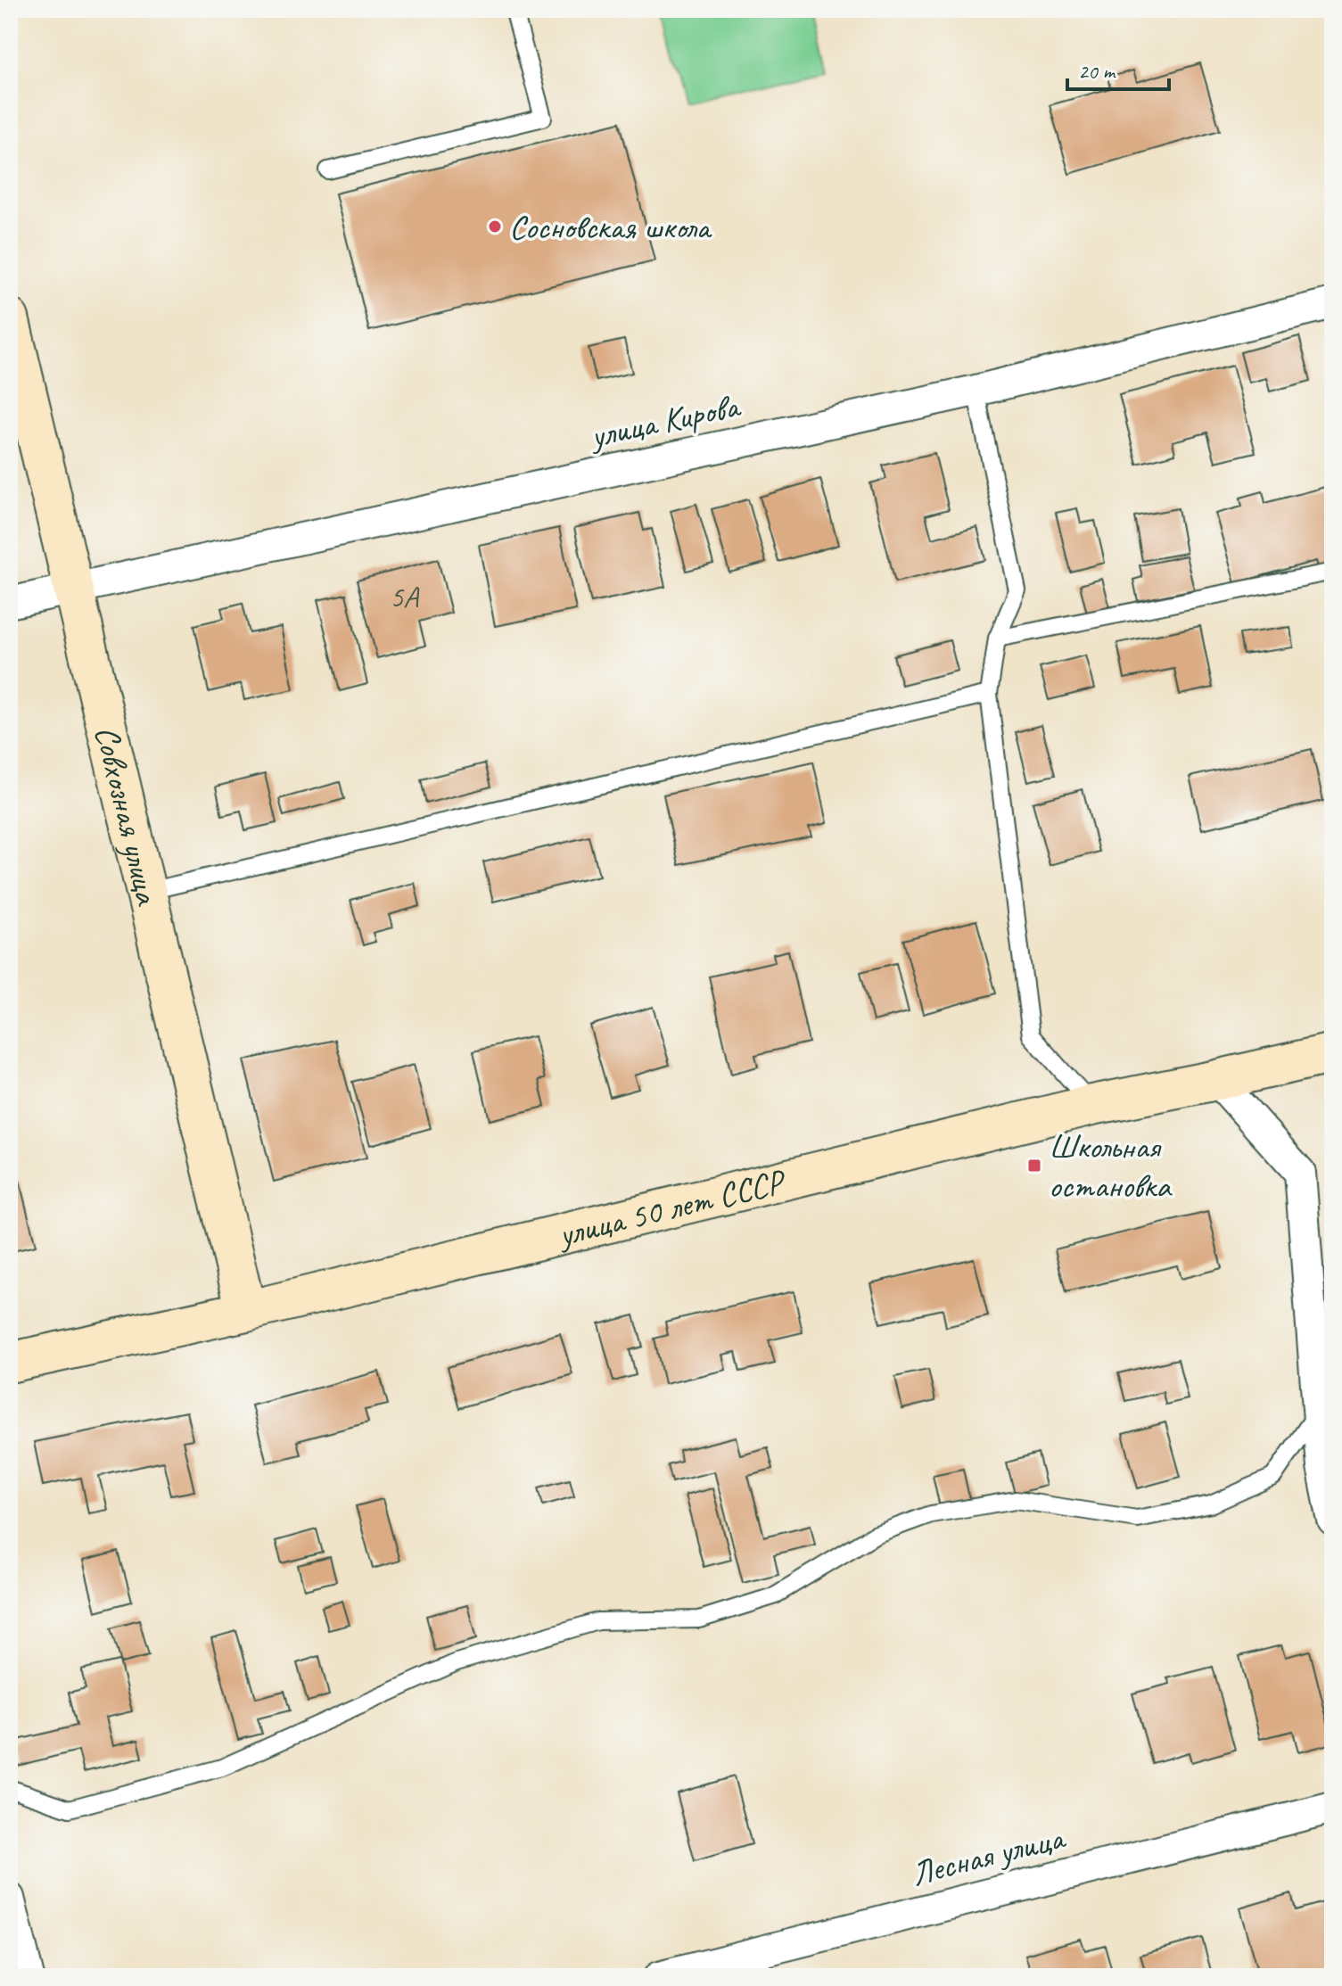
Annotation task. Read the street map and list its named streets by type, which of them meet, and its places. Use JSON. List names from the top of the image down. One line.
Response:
{"streets":{"main road":["Совхозная улица","улица 50 лет СССР"],"street":["улица Кирова","Лесная улица"]},"crossings":[["улица Кирова","Совхозная улица"],["Совхозная улица","улица 50 лет СССР"]],"places":{"other":["Сосновская школа"],"transit":["Школьная остановка"]},"house_numbers":["5А"],"scale_bar":"20 m"}
